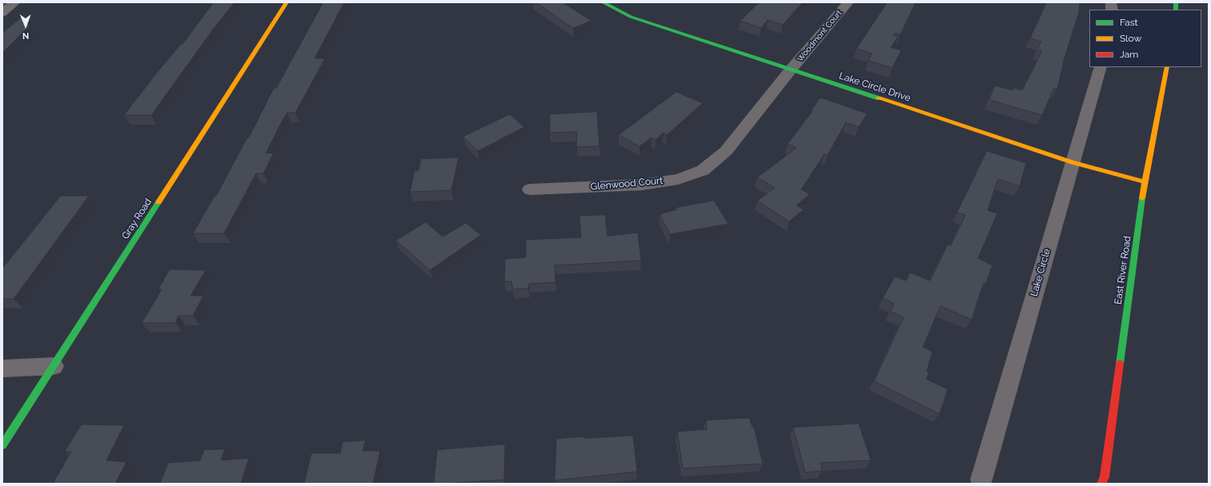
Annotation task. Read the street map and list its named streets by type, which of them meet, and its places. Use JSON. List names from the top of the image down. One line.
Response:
{"streets":{"street":["Woodmont Court","Lake Circle Drive","Glenwood Court","Gray Road","East River Road","Lake Circle"]},"crossings":[["Woodmont Court","Lake Circle Drive"],["Woodmont Court","Glenwood Court"],["Lake Circle Drive","Glenwood Court"],["Lake Circle Drive","East River Road"],["Lake Circle Drive","Lake Circle"]],"legend":["Fast","Slow","Jam"],"north":"bottom"}
